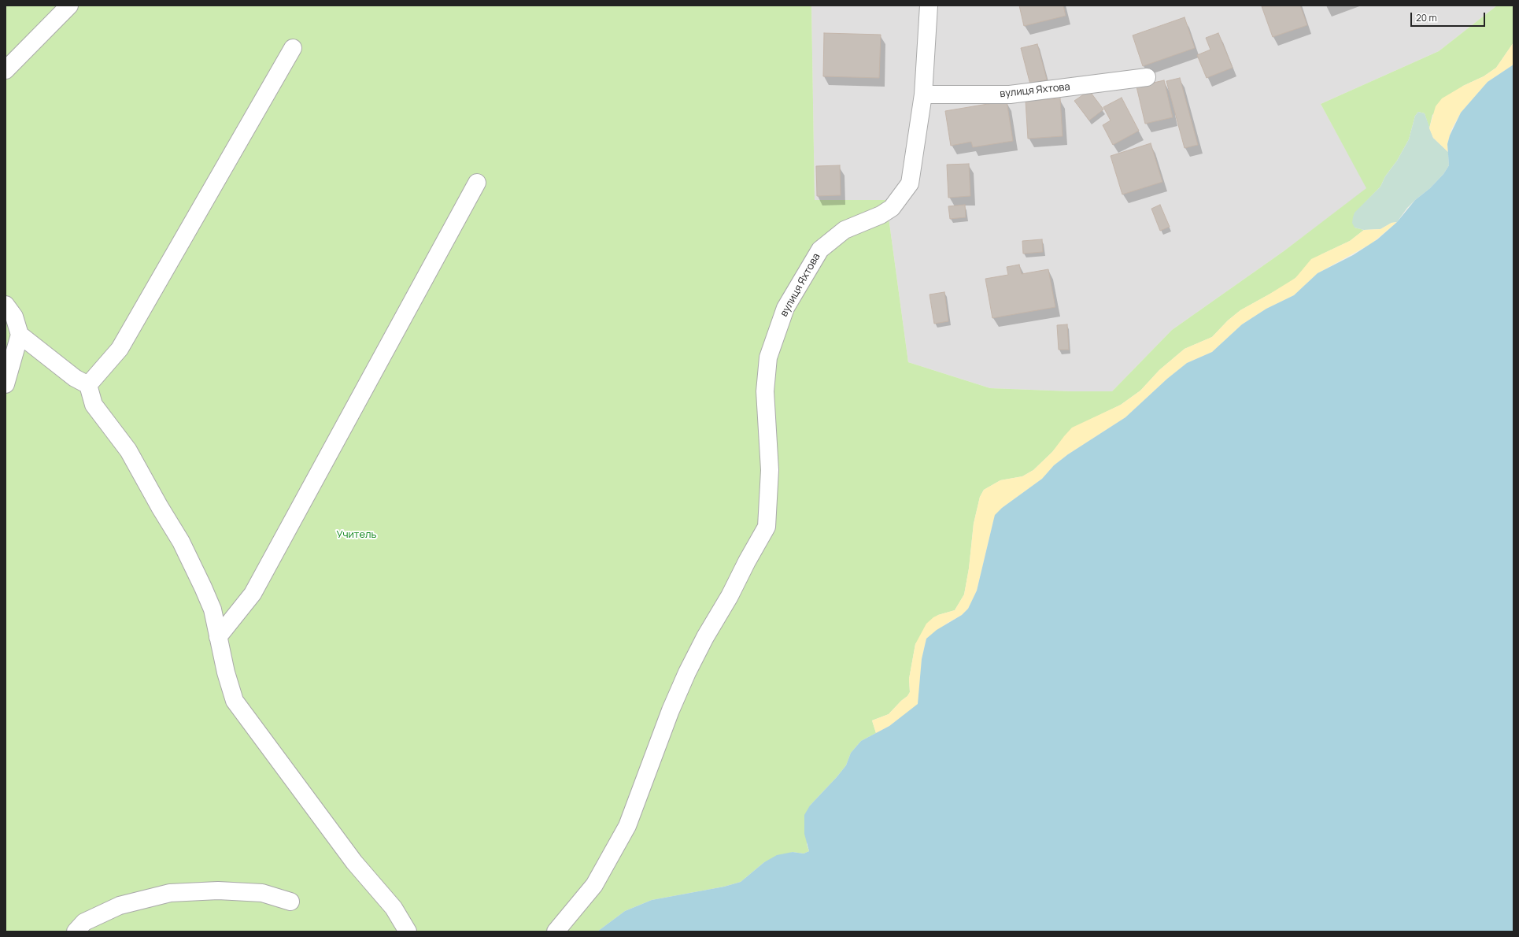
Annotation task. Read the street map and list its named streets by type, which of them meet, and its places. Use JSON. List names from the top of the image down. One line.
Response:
{"streets":{"street":["вулиця Яхтова"]},"parks":["Учитель"],"scale_bar":"20 m"}
